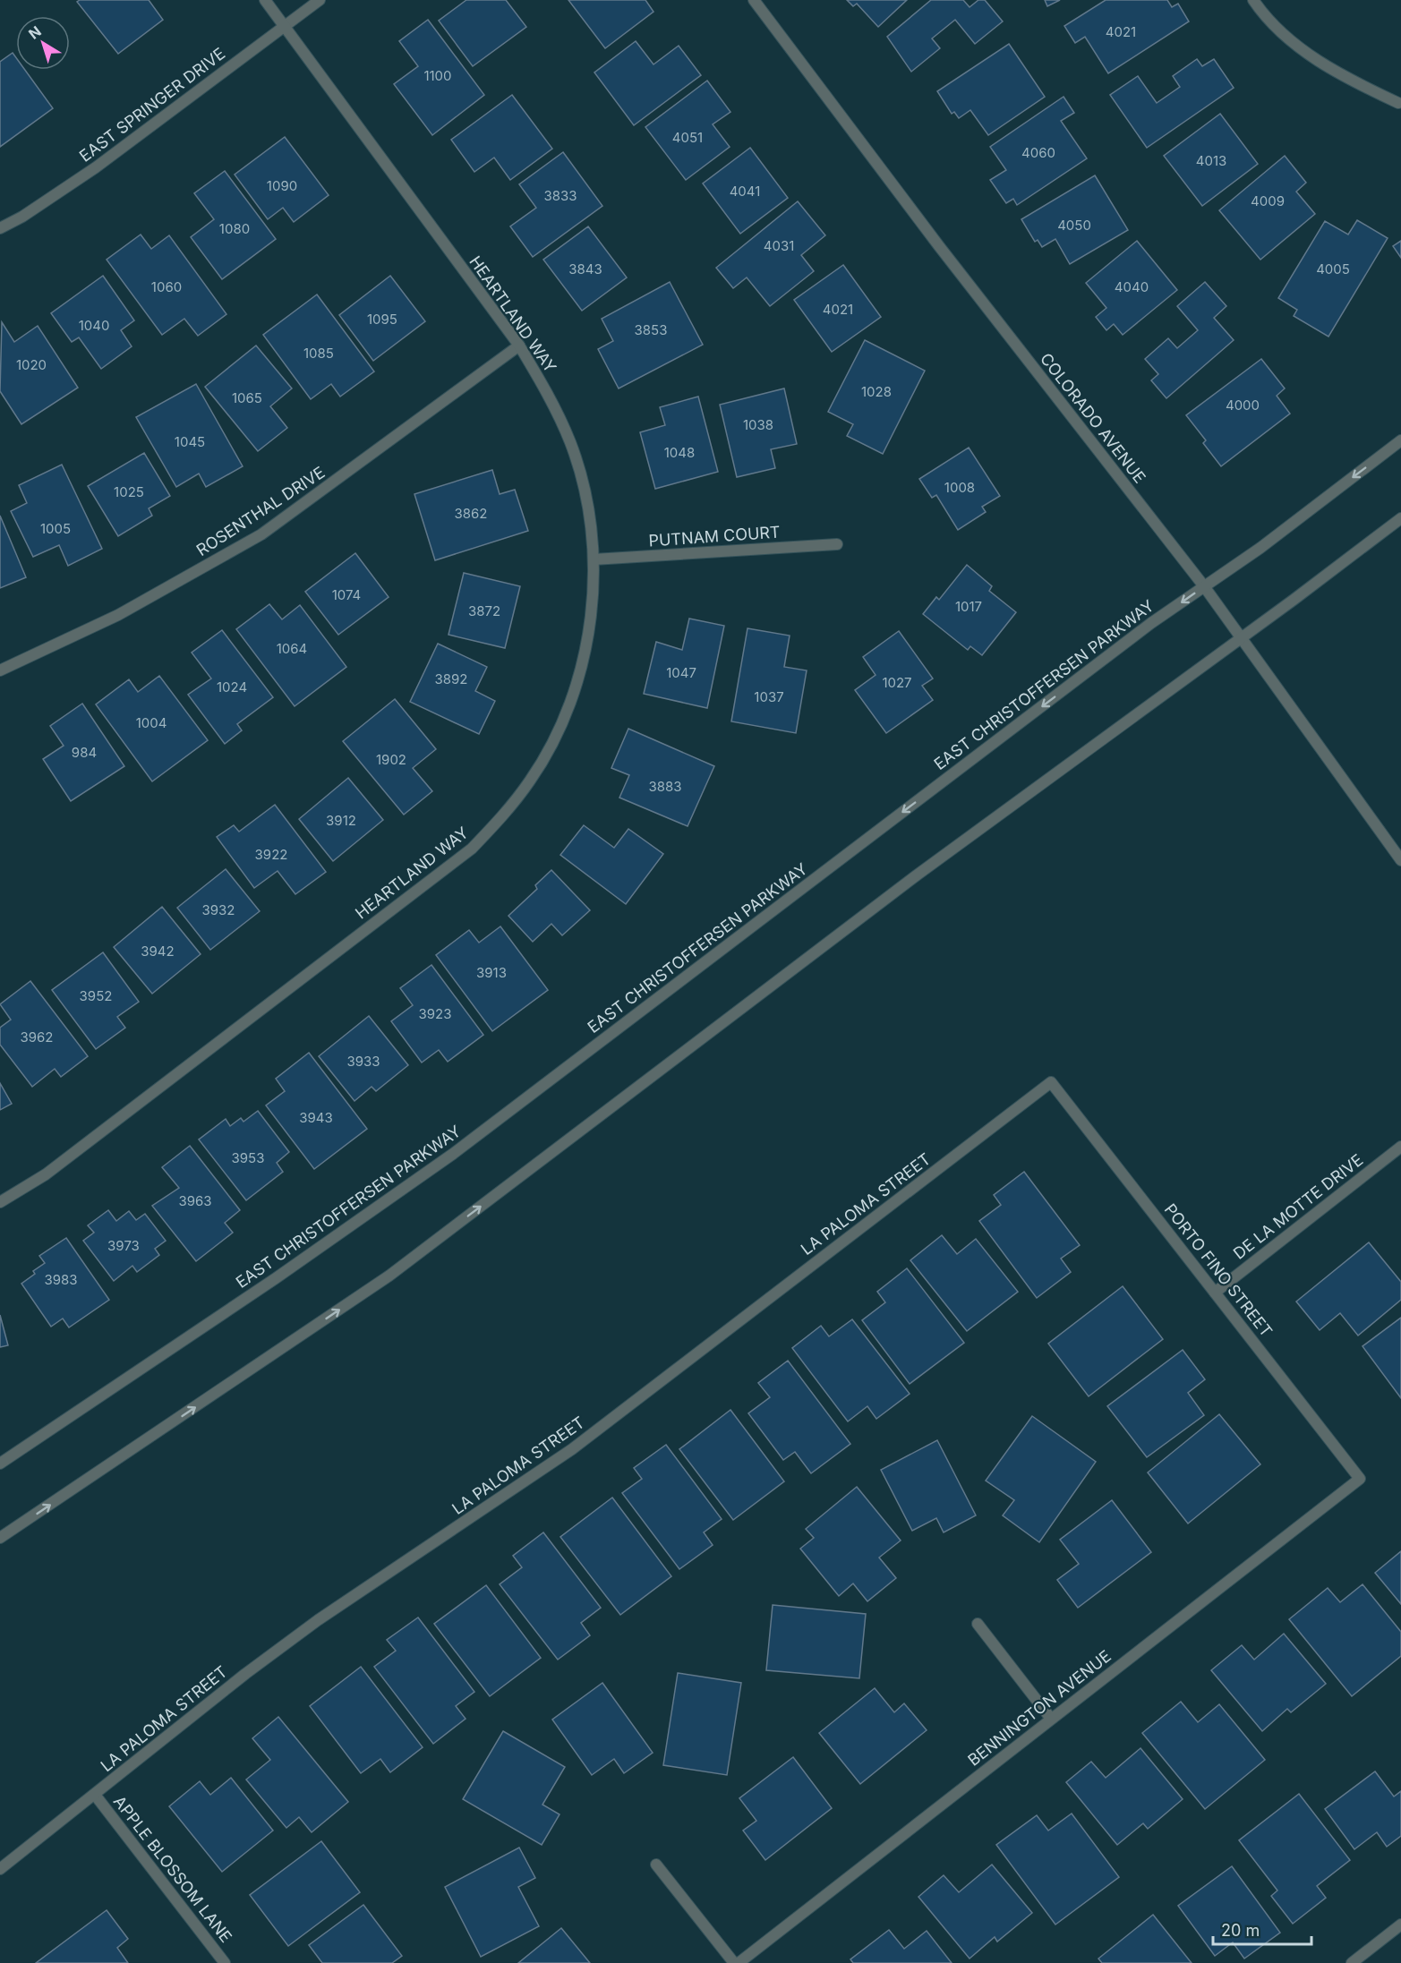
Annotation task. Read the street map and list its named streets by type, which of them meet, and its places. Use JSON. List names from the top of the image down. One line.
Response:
{"streets":{"street":["EAST SPRINGER DRIVE","HEARTLAND WAY","COLORADO AVENUE","ROSENTHAL DRIVE","PUTNAM COURT","EAST CHRISTOFFERSEN PARKWAY","LA PALOMA STREET","DE LA MOTTE DRIVE","PORTO FINO STREET","BENNINGTON AVENUE","APPLE BLOSSOM LANE"]},"crossings":[["EAST SPRINGER DRIVE","HEARTLAND WAY"],["HEARTLAND WAY","ROSENTHAL DRIVE"],["HEARTLAND WAY","PUTNAM COURT"],["COLORADO AVENUE","EAST CHRISTOFFERSEN PARKWAY"],["LA PALOMA STREET","PORTO FINO STREET"],["LA PALOMA STREET","APPLE BLOSSOM LANE"],["DE LA MOTTE DRIVE","PORTO FINO STREET"],["PORTO FINO STREET","BENNINGTON AVENUE"]],"house_numbers":["4021","1100","4051","4060","4013","1090","4041","3833","4009","4050","1080","4031","3843","4005","1060","4040","4021","1095","1040","3853","1085","1020","1028","1065","4000","1038","1045","1048","1008","1025","3862","1005","1074","1017","3872","1064","1047","3892","1027","1024","1037","1004","984","1902","3883","3912","3922","3932","3942","3913","3952","3923","3962","3933","3943","3953","3963","3973","3983"],"scale_bar":"20 m","north":"top left"}
